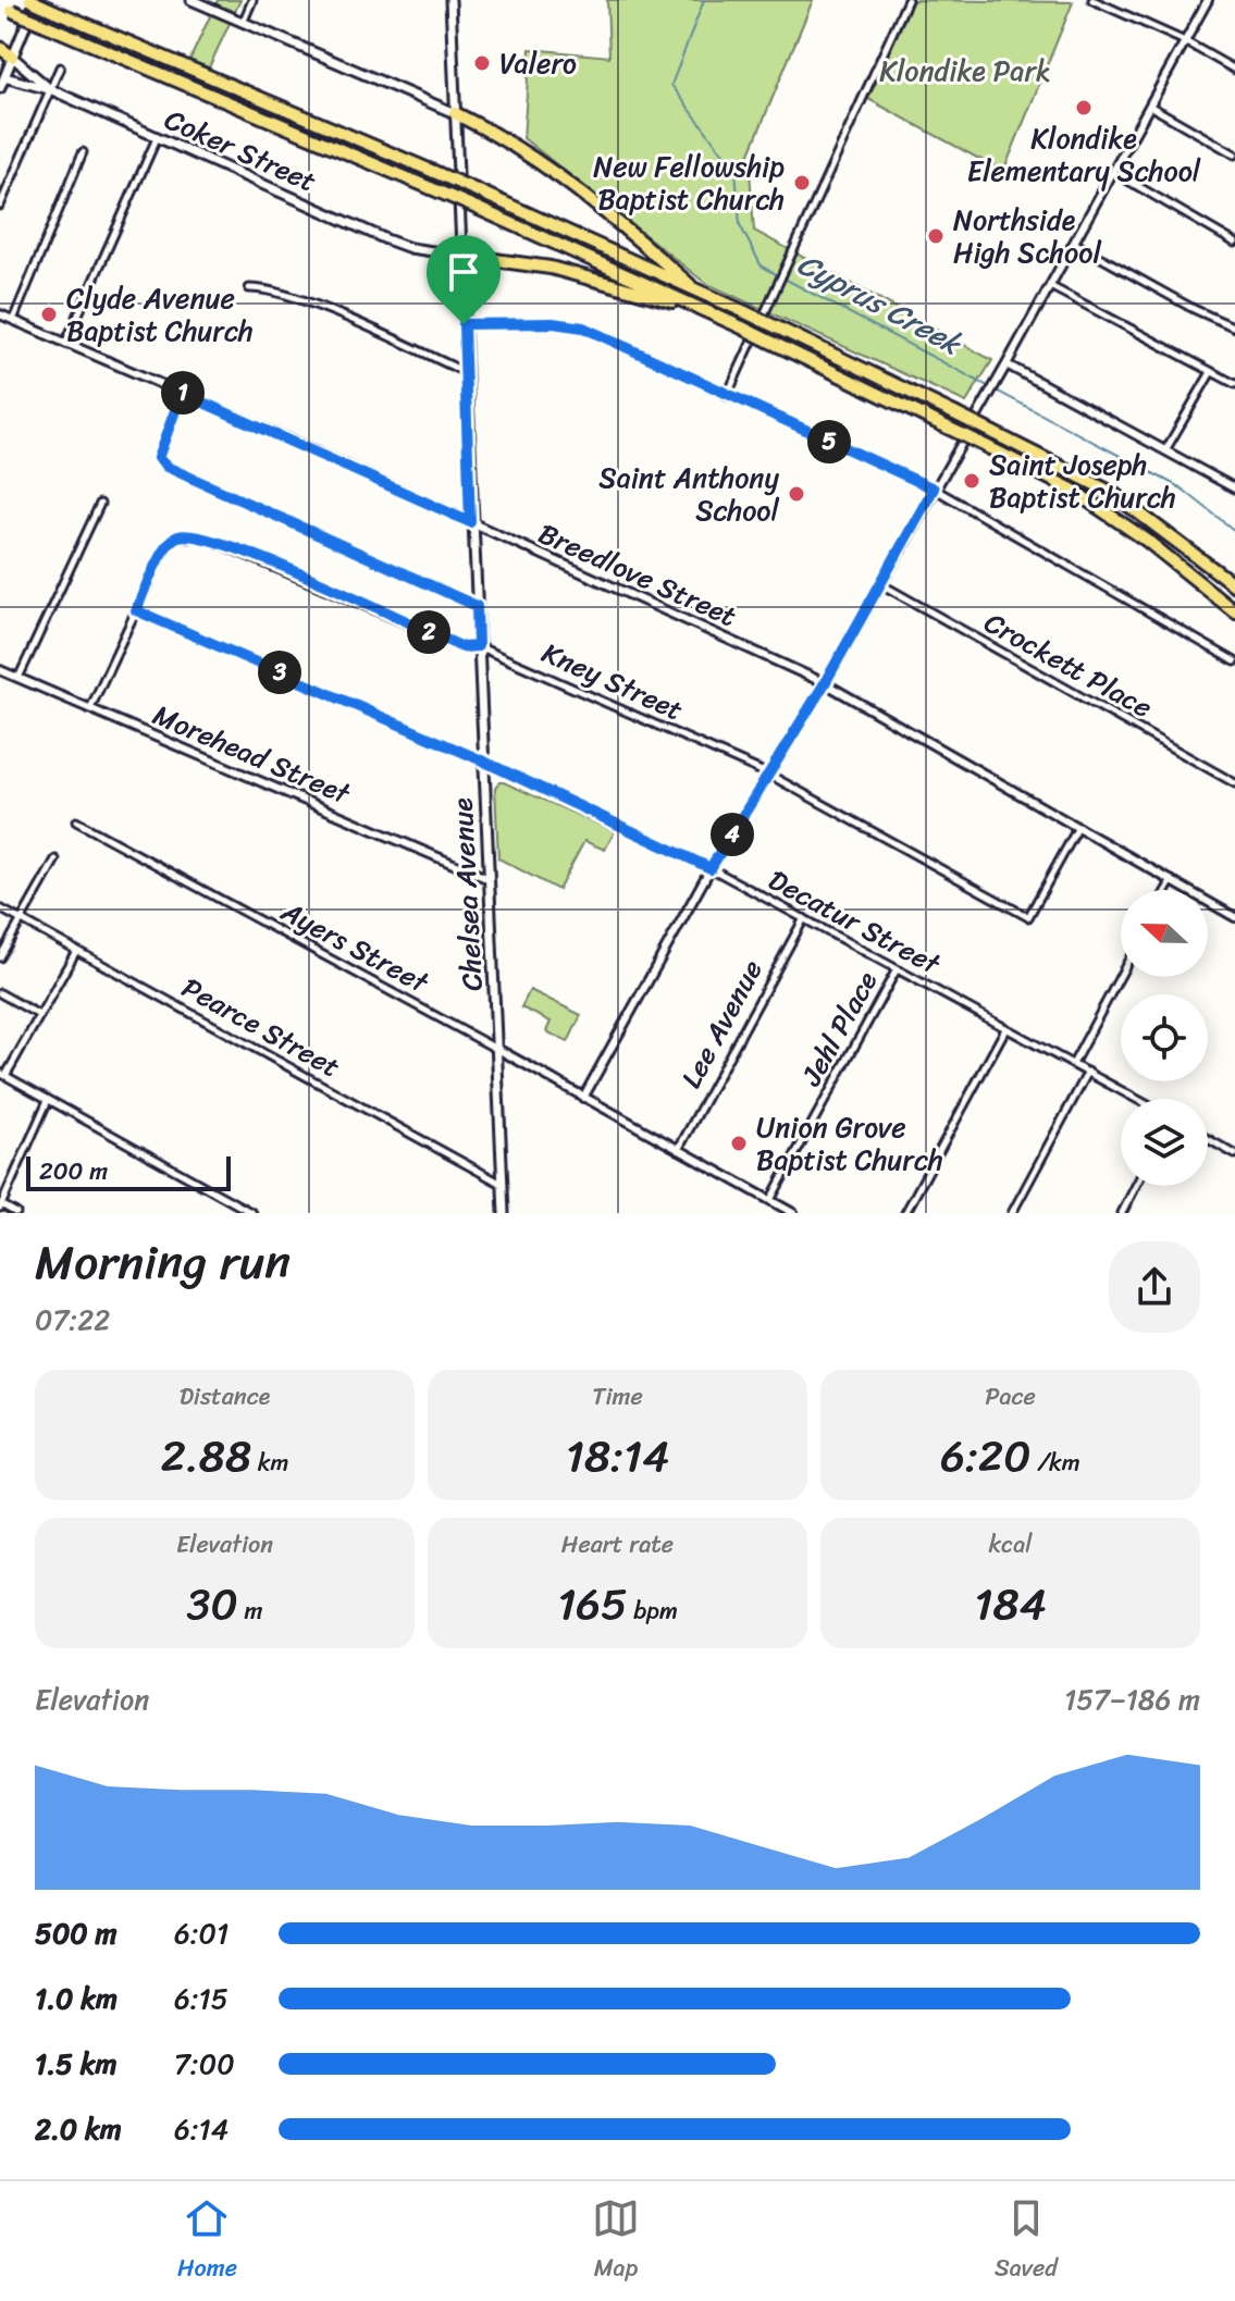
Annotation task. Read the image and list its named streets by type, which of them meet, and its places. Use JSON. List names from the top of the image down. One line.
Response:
{"streets":{"main road":["Coker Street","Chelsea Avenue"],"street":["Breedlove Street","Crockett Place","Kney Street","Morehead Street","Decatur Street","Ayers Street","Lee Avenue","Pearce Street","Jehl Place"]},"crossings":[["Coker Street","Chelsea Avenue"],["Breedlove Street","Kney Street"],["Breedlove Street","Chelsea Avenue"],["Kney Street","Chelsea Avenue"],["Kney Street","Decatur Street"],["Morehead Street","Chelsea Avenue"],["Chelsea Avenue","Decatur Street"],["Chelsea Avenue","Ayers Street"],["Chelsea Avenue","Pearce Street"],["Decatur Street","Lee Avenue"],["Decatur Street","Jehl Place"],["Ayers Street","Lee Avenue"],["Ayers Street","Jehl Place"]],"water":["Cyprus Creek"],"parks":["Klondike Park"],"places":["Valero","Klondike Elementary School","New Fellowship Baptist Church","Northside High School","Clyde Avenue Baptist Church","Saint Joseph Baptist Church","Saint Anthony School","Union Grove Baptist Church"],"scale_bar":"200 m","north":"left","page":{"pins":["1","5","2","3","4"],"scale":"200 m","heading":["Morning run","07:22"],"stats":[["Distance","2.88 km"],["Time","18:14"],["Pace","6:20 /km"],["Elevation","30 m"],["Heart rate","165 bpm"],["kcal","184"]],"chart":["Elevation","157–186 m"],"list":[{"name":"500 m","note":"6:01"},{"name":"1.0 km","note":"6:15"},{"name":"1.5 km","note":"7:00"},{"name":"2.0 km","note":"6:14"}],"tabs":["Home","Map","Saved"]}}
